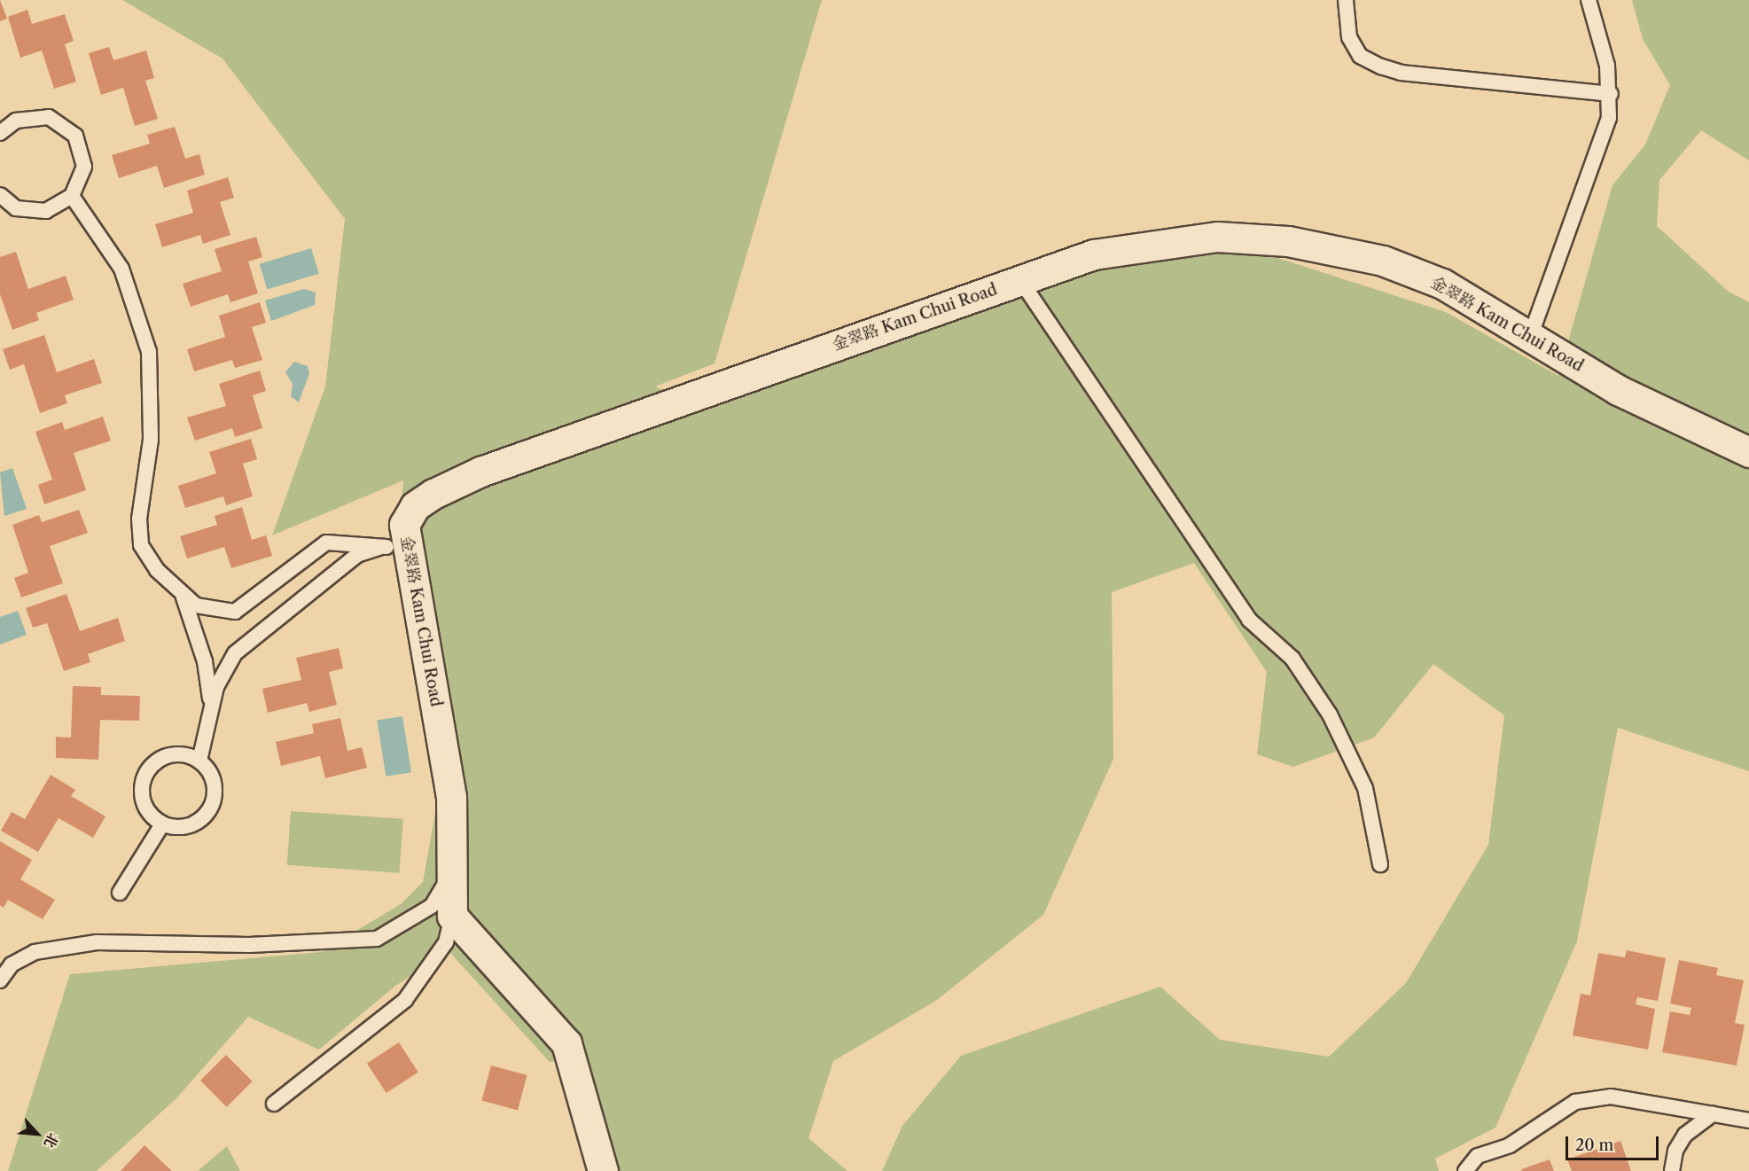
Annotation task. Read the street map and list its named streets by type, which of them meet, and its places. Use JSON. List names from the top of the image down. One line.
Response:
{"streets":{"street":["金翠路 Kam Chui Road"]},"scale_bar":"20 m","north":"bottom right"}
